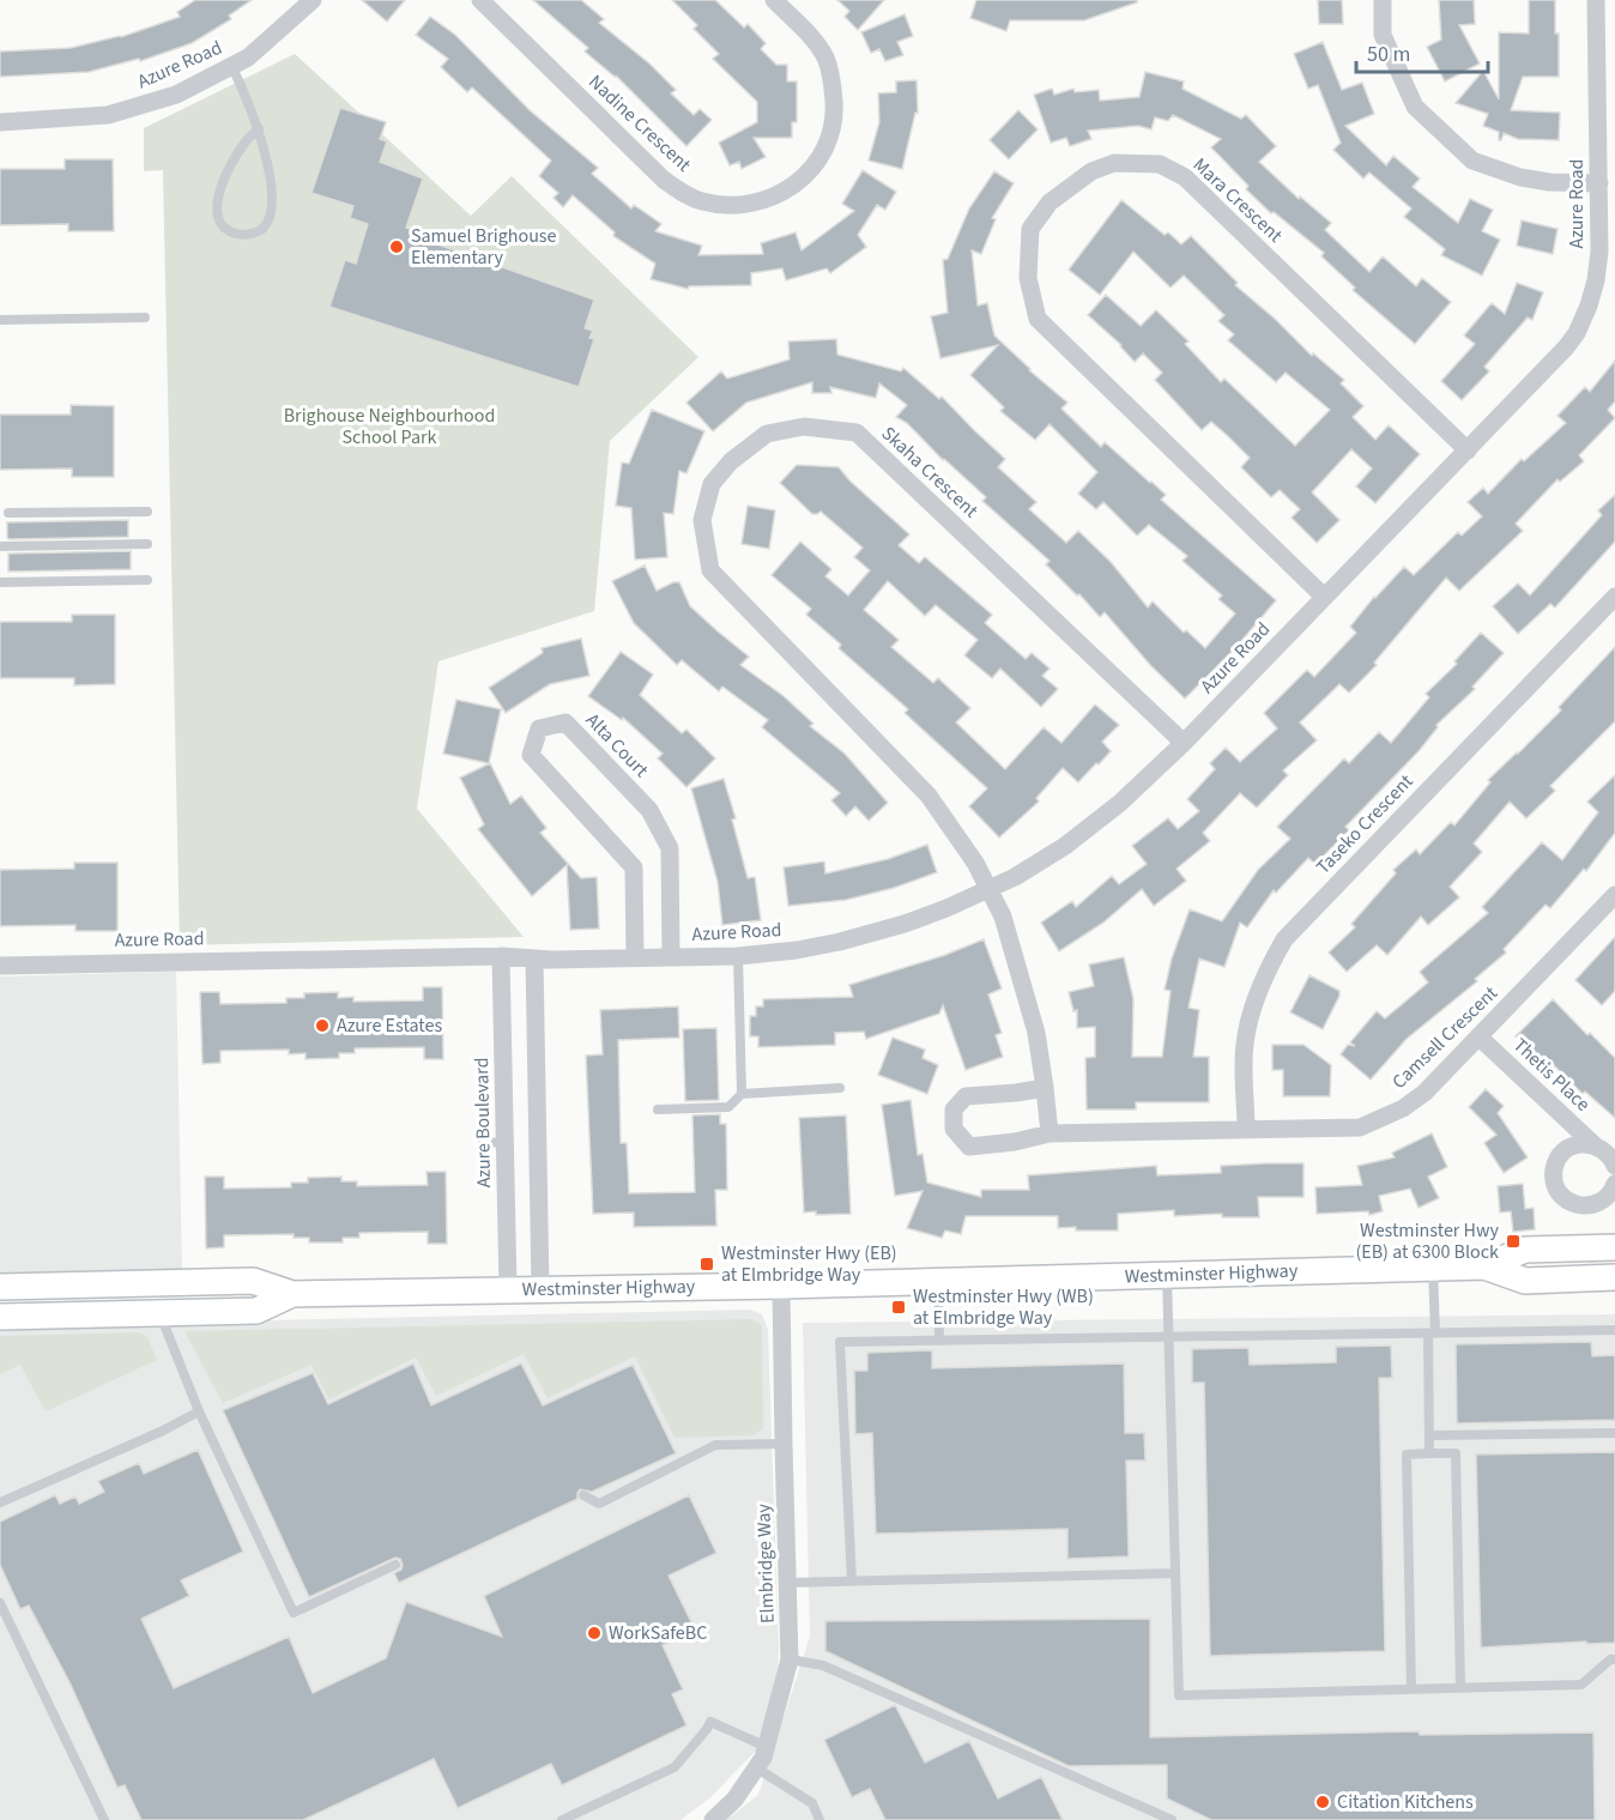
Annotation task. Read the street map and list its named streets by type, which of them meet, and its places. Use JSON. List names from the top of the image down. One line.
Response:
{"streets":{"main road":["Westminster Highway"],"street":["Azure Road","Nadine Crescent","Mara Crescent","Skaha Crescent","Alta Court","Taseko Crescent","Camsell Crescent","Thetis Place","Azure Boulevard","Elmbridge Way"]},"crossings":[["Azure Road","Mara Crescent"],["Azure Road","Skaha Crescent"],["Azure Road","Alta Court"],["Azure Road","Azure Boulevard"],["Taseko Crescent","Camsell Crescent"],["Camsell Crescent","Thetis Place"],["Azure Boulevard","Westminster Highway"],["Westminster Highway","Elmbridge Way"]],"parks":["Brighouse Neighbourhood School Park"],"places":{"other":["Samuel Brighouse Elementary","Azure Estates","WorkSafeBC","Citation Kitchens"],"transit":["Westminster Hwy (EB) at 6300 Block","Westminster Hwy (EB) at Elmbridge Way","Westminster Hwy (WB) at Elmbridge Way"]},"scale_bar":"50 m"}
